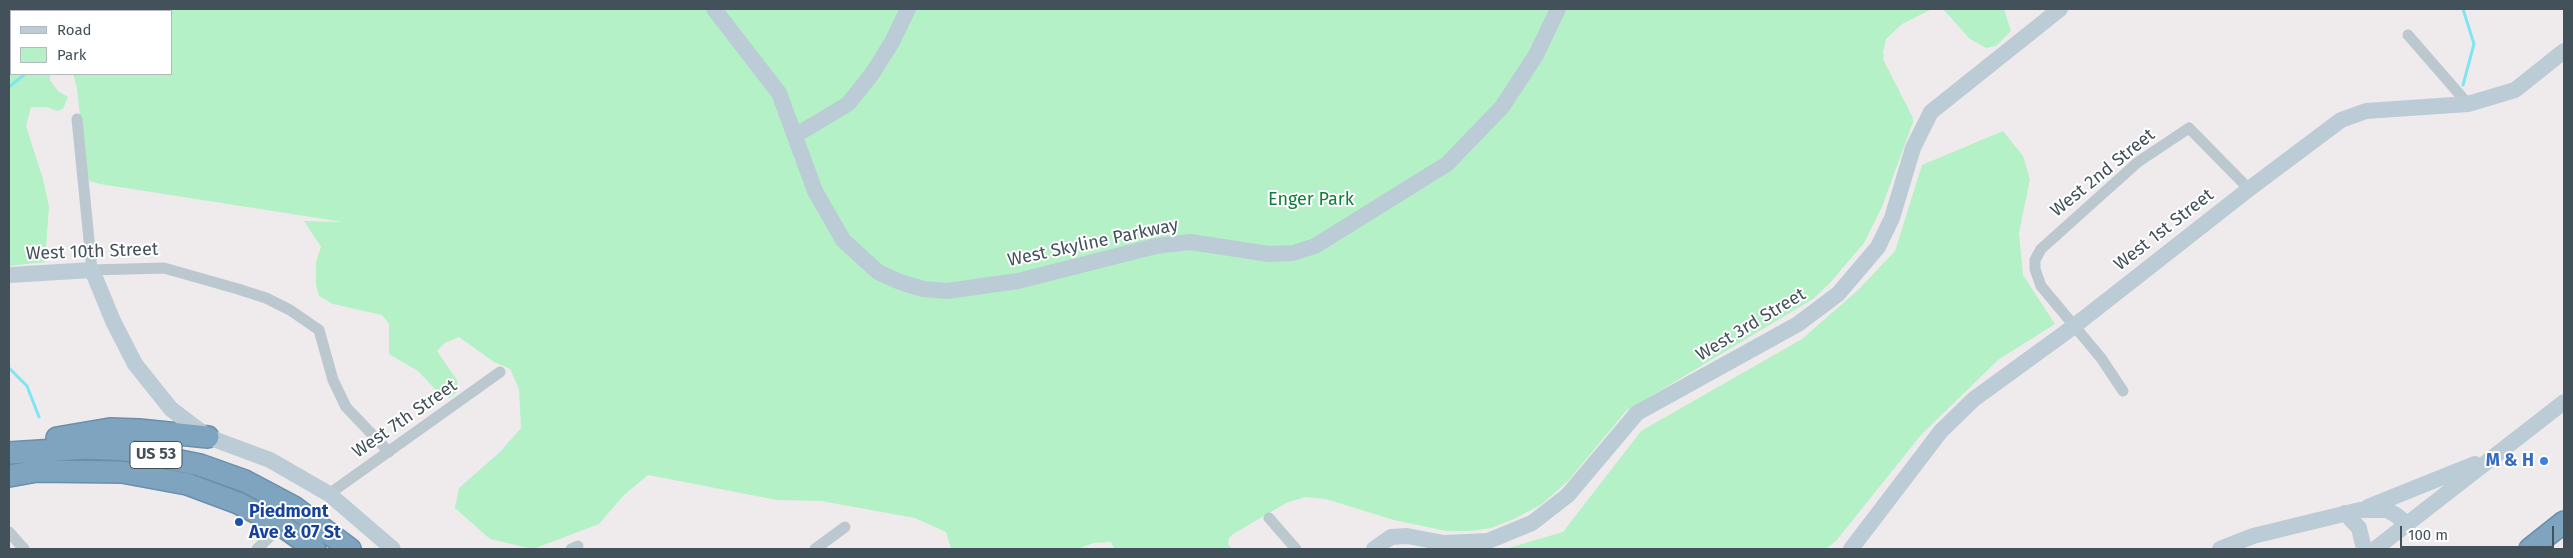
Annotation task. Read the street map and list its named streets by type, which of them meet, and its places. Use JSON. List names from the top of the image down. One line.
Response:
{"streets":{"highway":["US 53"],"street":["West 2nd Street","West 1st Street","West Skyline Parkway","West 10th Street","West 3rd Street","West 7th Street"]},"crossings":[["West 2nd Street","West 1st Street"],["West 10th Street","West 7th Street"]],"parks":["Enger Park"],"places":["M & H","Piedmont Ave & 07 St"],"legend":["Road","Park"],"scale_bar":"100 m"}
